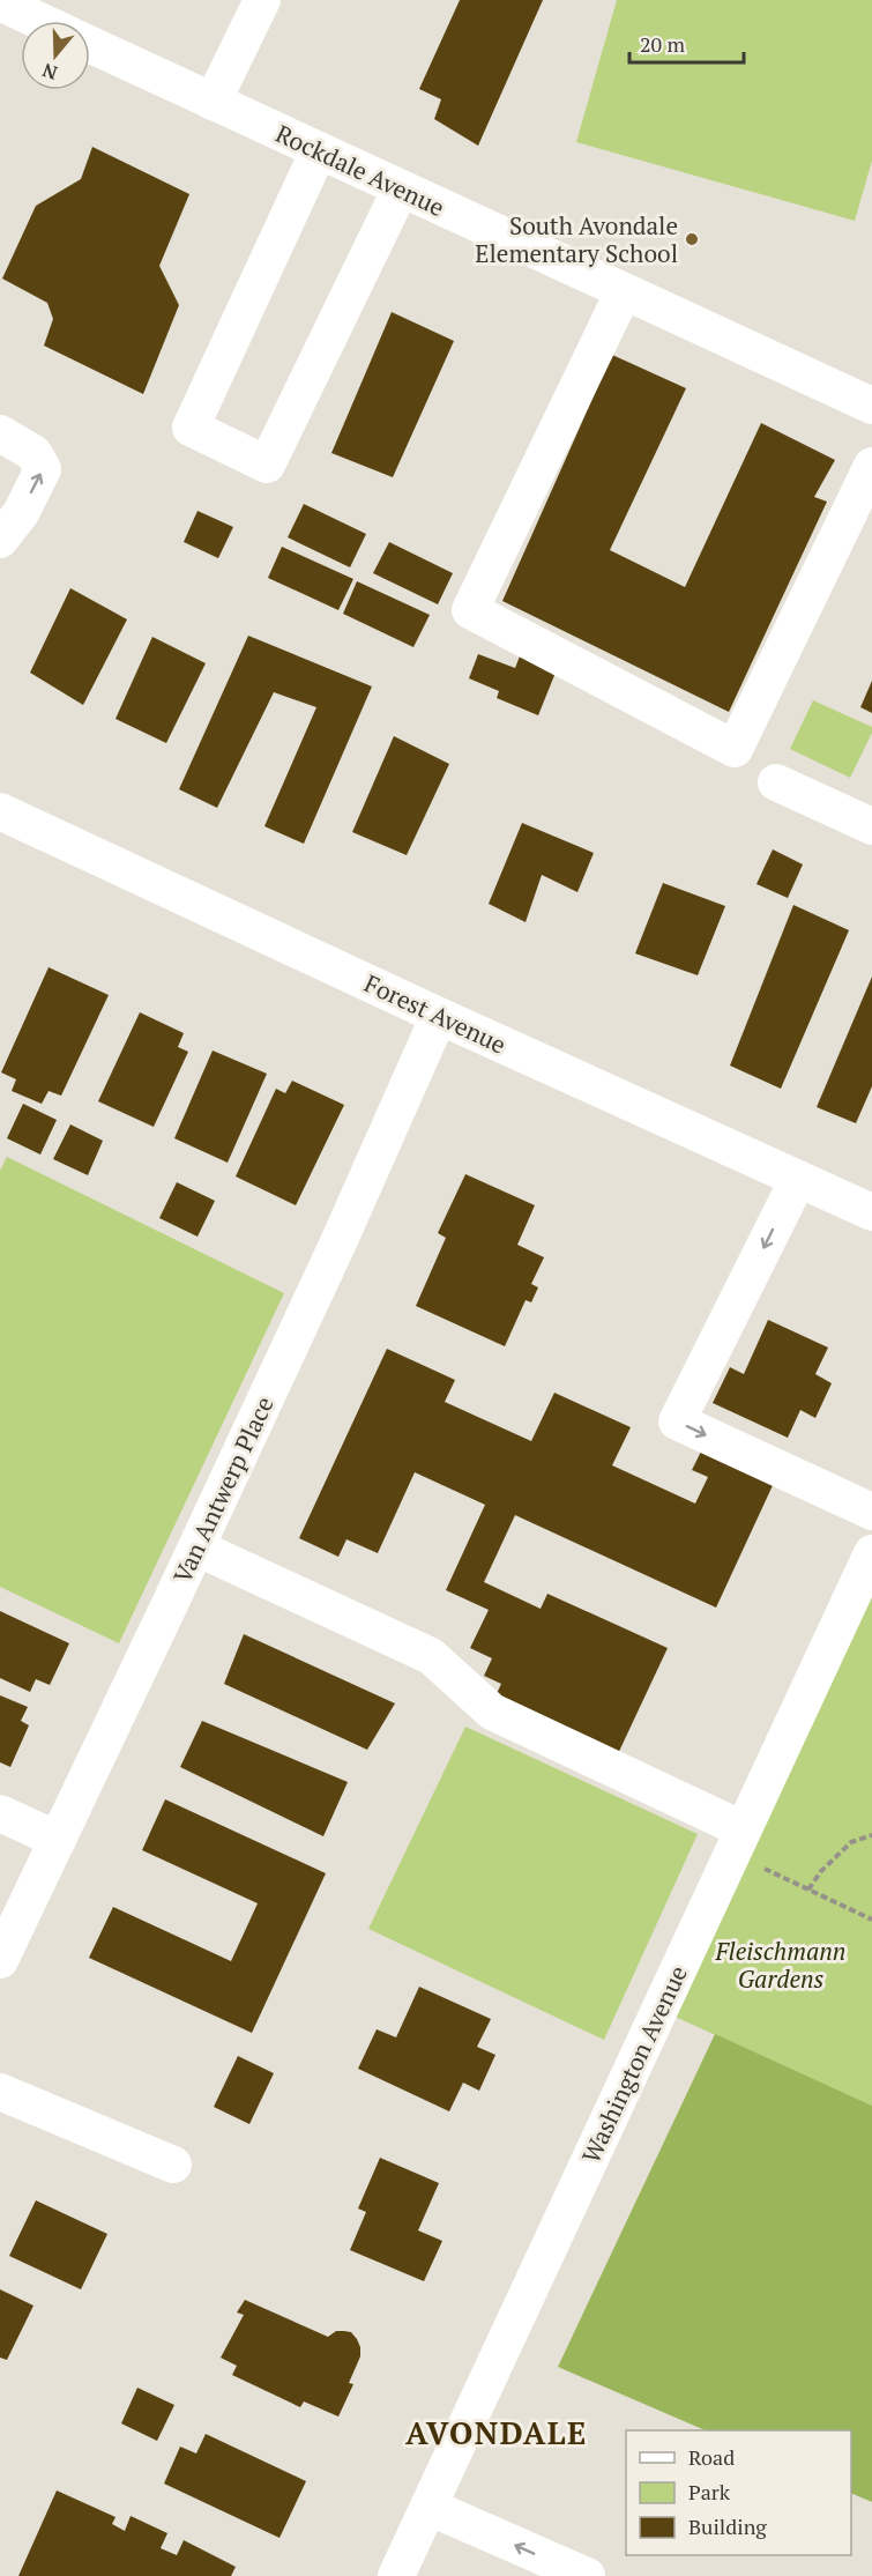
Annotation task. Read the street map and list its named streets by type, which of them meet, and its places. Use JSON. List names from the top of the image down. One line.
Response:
{"streets":{"street":["Rockdale Avenue","Forest Avenue","Van Antwerp Place","Washington Avenue"]},"crossings":[["Forest Avenue","Van Antwerp Place"]],"districts":["AVONDALE"],"parks":["Fleischmann Gardens"],"places":["South Avondale Elementary School"],"legend":["Road","Park","Building"],"scale_bar":"20 m","north":"bottom"}
